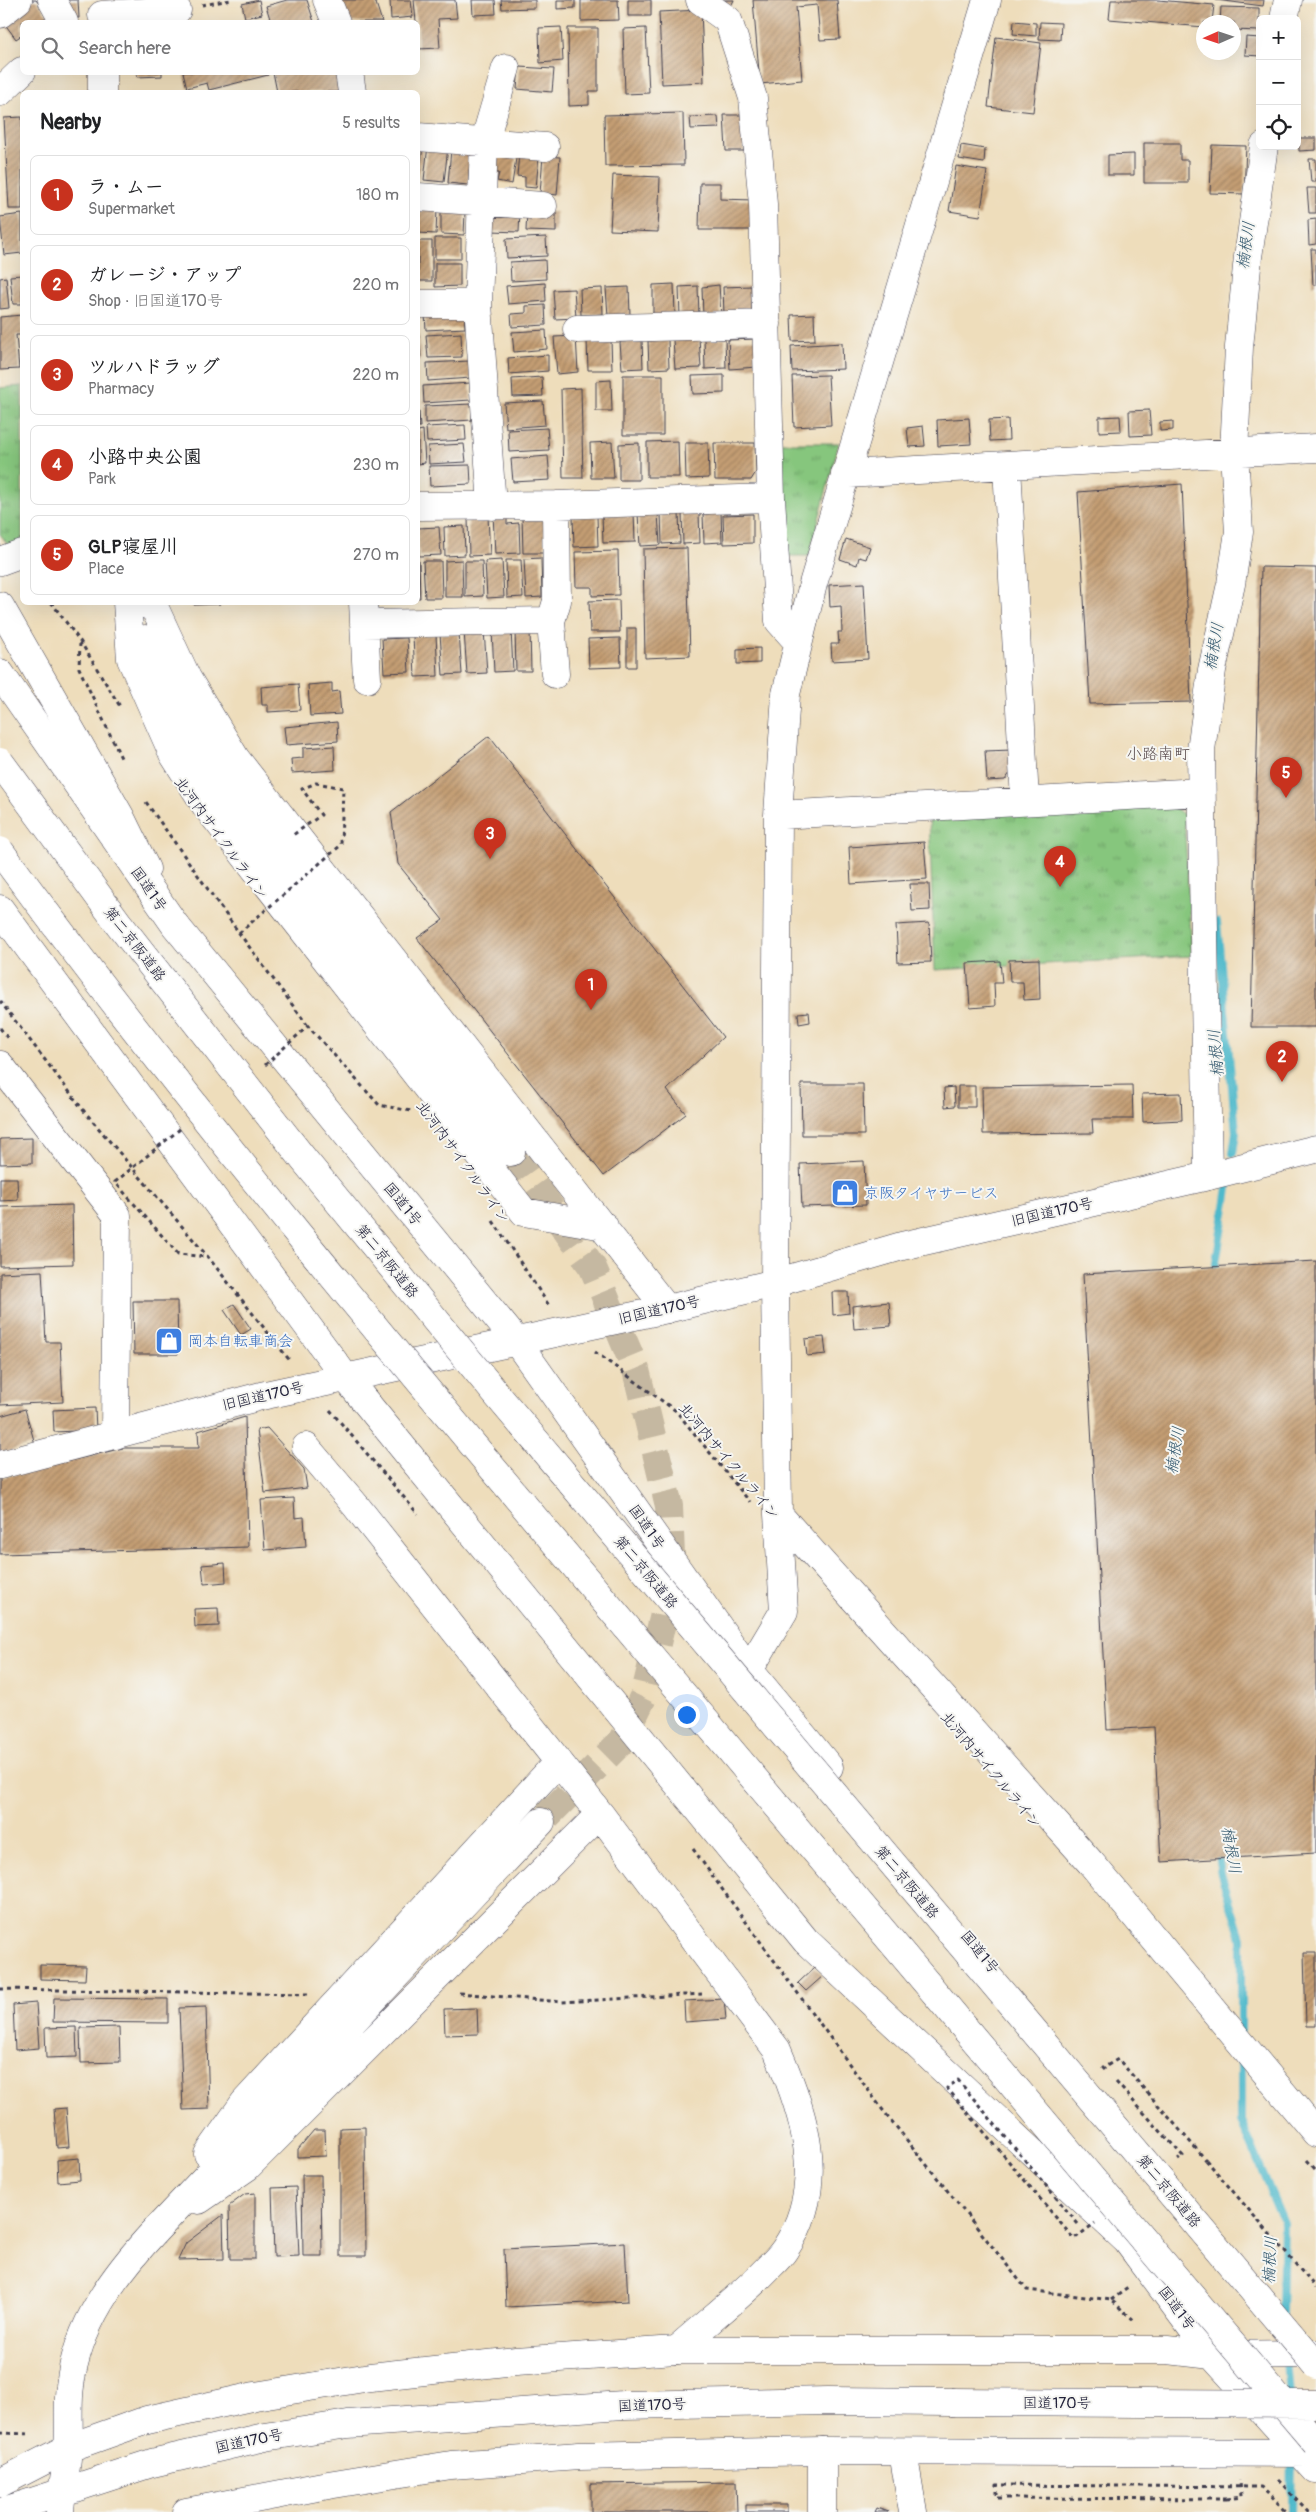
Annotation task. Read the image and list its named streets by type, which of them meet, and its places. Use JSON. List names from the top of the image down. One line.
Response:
{"streets":{"main road":["国道1号","第二京阪道路","旧国道170号","国道170号"],"path":["北河内サイクルライン"]},"crossings":[["北河内サイクルライン","旧国道170号"],["国道1号","第二京阪道路"],["国道1号","旧国道170号"]],"districts":["小路南町"],"water":["楠根川"],"places":{"shop":["京阪タイヤサービス","岡本自転車商会"]},"north":"left","page":{"map_buttons":["+","−"],"search":"Search here","heading":["Nearby","5 results"],"list":[{"mark":"1","name":"ラ・ムー","note":"Supermarket","value":"180 m"},{"mark":"2","name":"ガレージ・アップ","note":"Shop · 旧国道170号","value":"220 m"},{"mark":"3","name":"ツルハドラッグ","note":"Pharmacy","value":"220 m"},{"mark":"4","name":"小路中央公園","note":"Park","value":"230 m"},{"mark":"5","name":"GLP寝屋川","note":"Place","value":"270 m"}],"pins":["5","3","4","1","2"]}}
